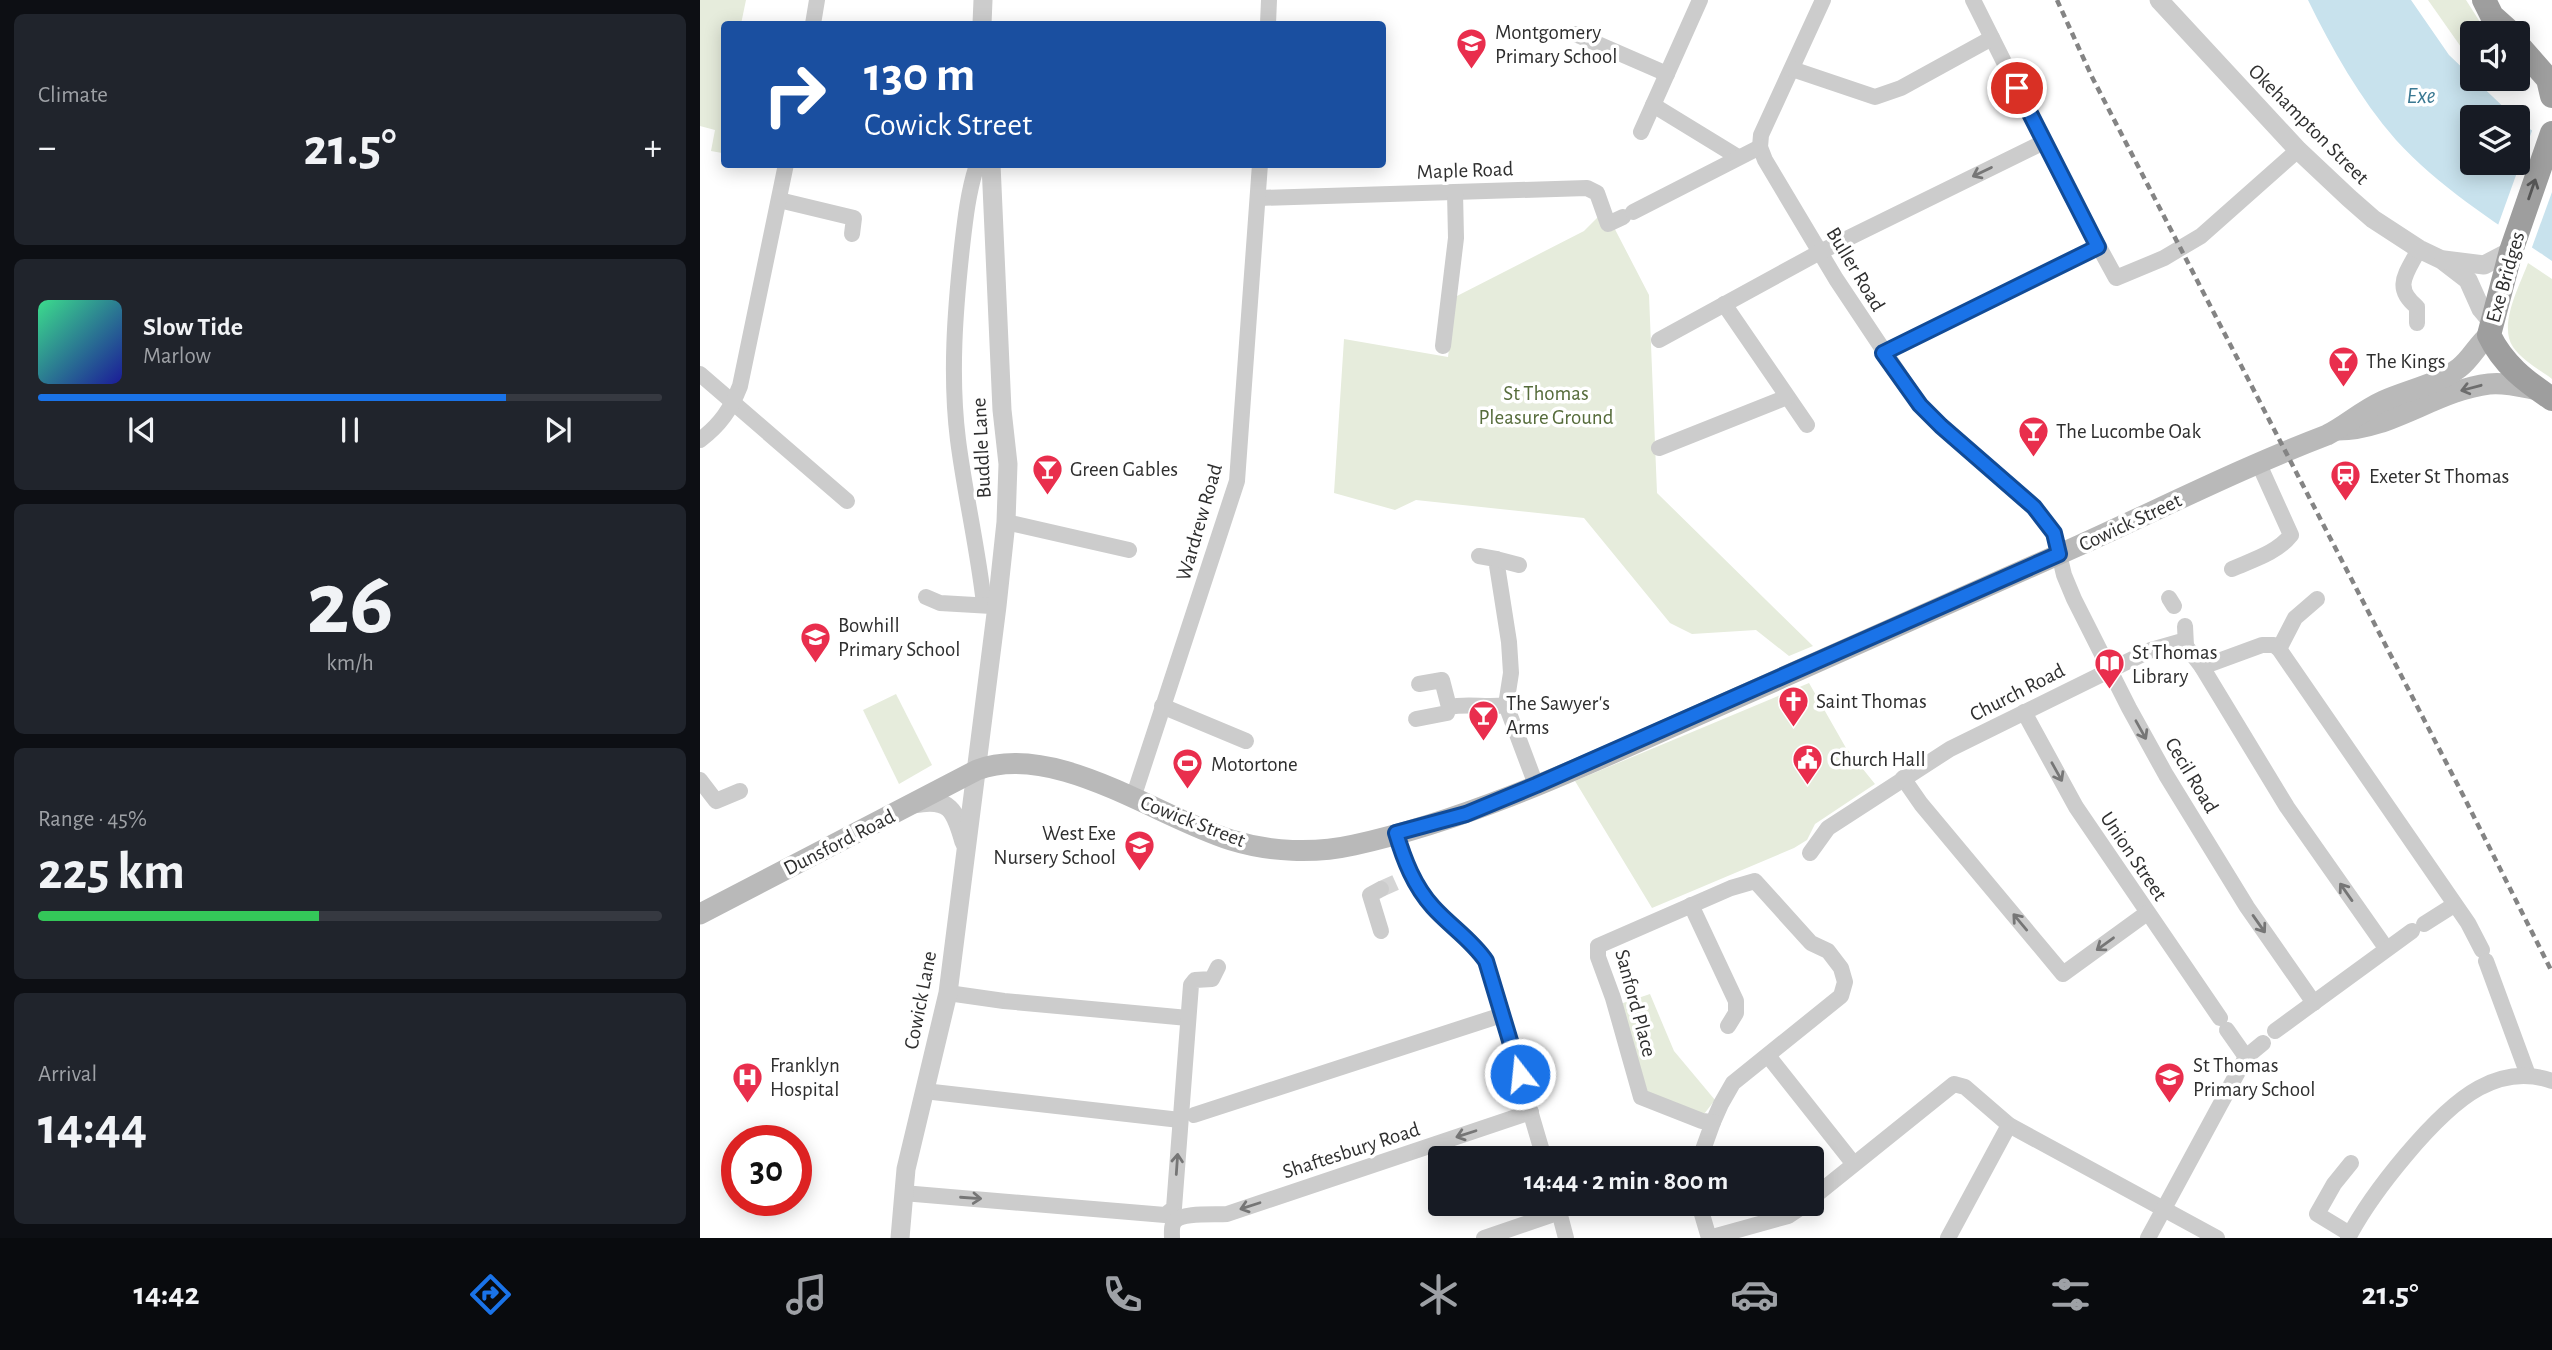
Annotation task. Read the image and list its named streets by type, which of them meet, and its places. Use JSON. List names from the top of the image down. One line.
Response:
{"streets":{"highway":["Exe Bridges"],"main road":["Cowick Street","Dunsford Road"],"street":["Okehampton Street","Maple Road","Buller Road","Buddle Lane","Wardrew Road","Church Road","Cecil Road","Union Street","Cowick Lane","Sanford Place","Shaftesbury Road"]},"crossings":[["Okehampton Street","Exe Bridges"],["Okehampton Street","Cowick Street"],["Maple Road","Wardrew Road"],["Buller Road","Cowick Street"],["Buller Road","Cecil Road"],["Exe Bridges","Cowick Street"],["Buddle Lane","Cowick Street"],["Buddle Lane","Dunsford Road"],["Buddle Lane","Cowick Lane"],["Wardrew Road","Cowick Street"],["Cowick Street","Cecil Road"],["Cowick Street","Dunsford Road"],["Cowick Street","Cowick Lane"],["Church Road","Cecil Road"],["Church Road","Union Street"],["Dunsford Road","Cowick Lane"],["Cowick Lane","Shaftesbury Road"]],"one_way":["Exe Bridges","Union Street"],"water":["Exe"],"parks":["St Thomas Pleasure Ground"],"places":{"school or university":["Montgomery Primary School","Bowhill Primary School","West Exe Nursery School","St Thomas Primary School"],"bar":["The Kings","The Lucombe Oak","Green Gables","The Sawyer's Arms"],"station":["Exeter St Thomas"],"library":["St Thomas Library"],"church":["Saint Thomas"],"public building":["Church Hall"],"sports":["Motortone"],"hospital":["Franklyn Hospital"]},"page":{"tile":["Climate",["26","km/h"],["Range · 45%","225 km"],["Arrival","14:44"]],"turn":["130 m","Cowick Street"],"heat":["−","21.5°","+"],"song":["Slow Tide","Marlow"],"limit":"30","trip":"14:44 · 2 min · 800 m","tabs":["14:42","21.5°"]}}
